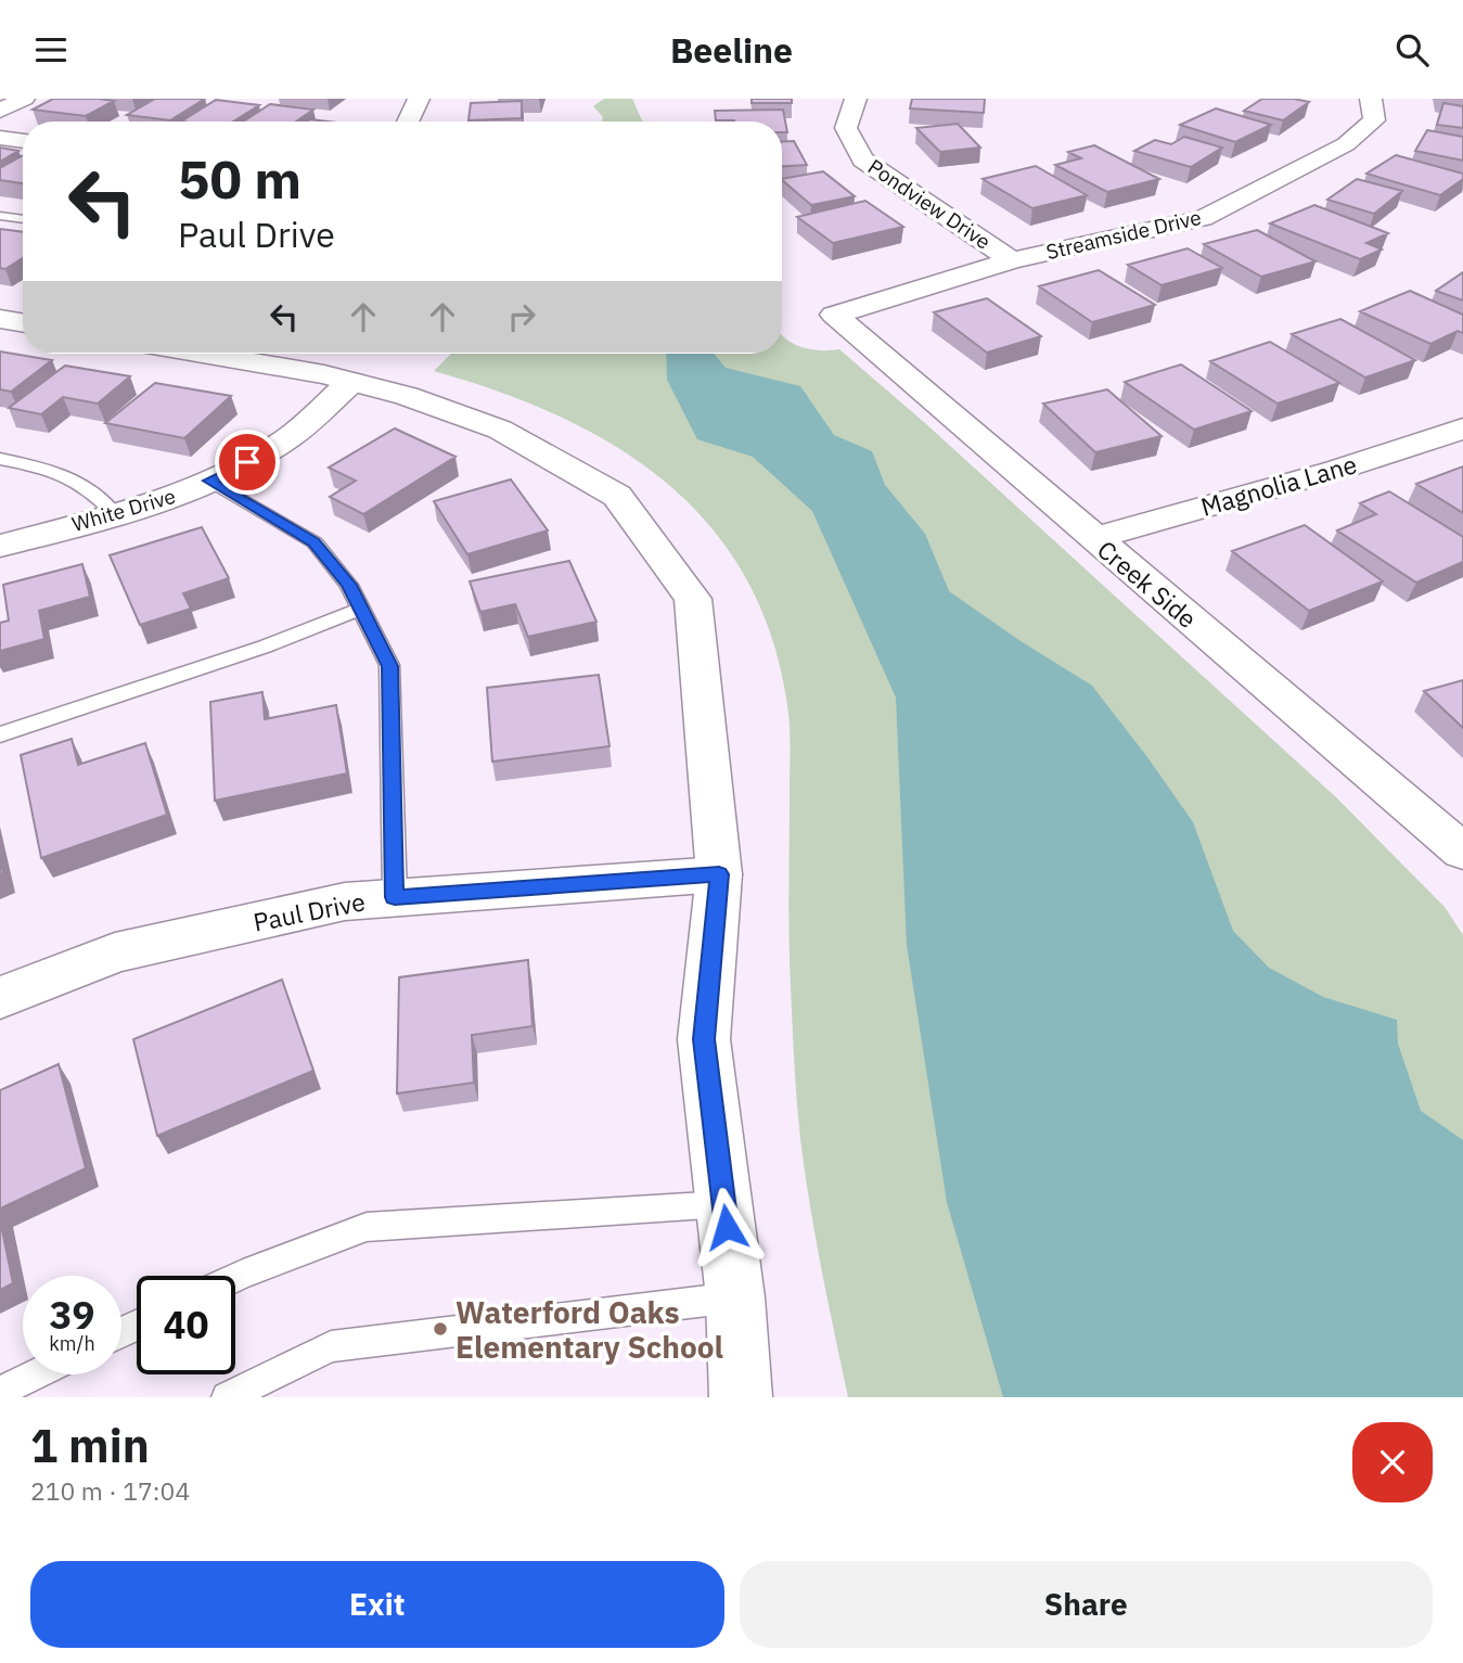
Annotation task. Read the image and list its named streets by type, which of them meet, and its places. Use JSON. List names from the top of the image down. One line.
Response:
{"streets":{"street":["Pondview Drive","Streamside Drive","Magnolia Lane","White Drive","Creek Side","Paul Drive"]},"crossings":[["Pondview Drive","Streamside Drive"],["Streamside Drive","Creek Side"],["Magnolia Lane","Creek Side"]],"places":["Waterford Oaks Elementary School"],"page":{"header":"Beeline","turn":["50 m","Paul Drive"],"speed":"39 km/h","limit":"40","heading":["1 min","210 m · 17:04"],"buttons":["Exit","Share"]}}
